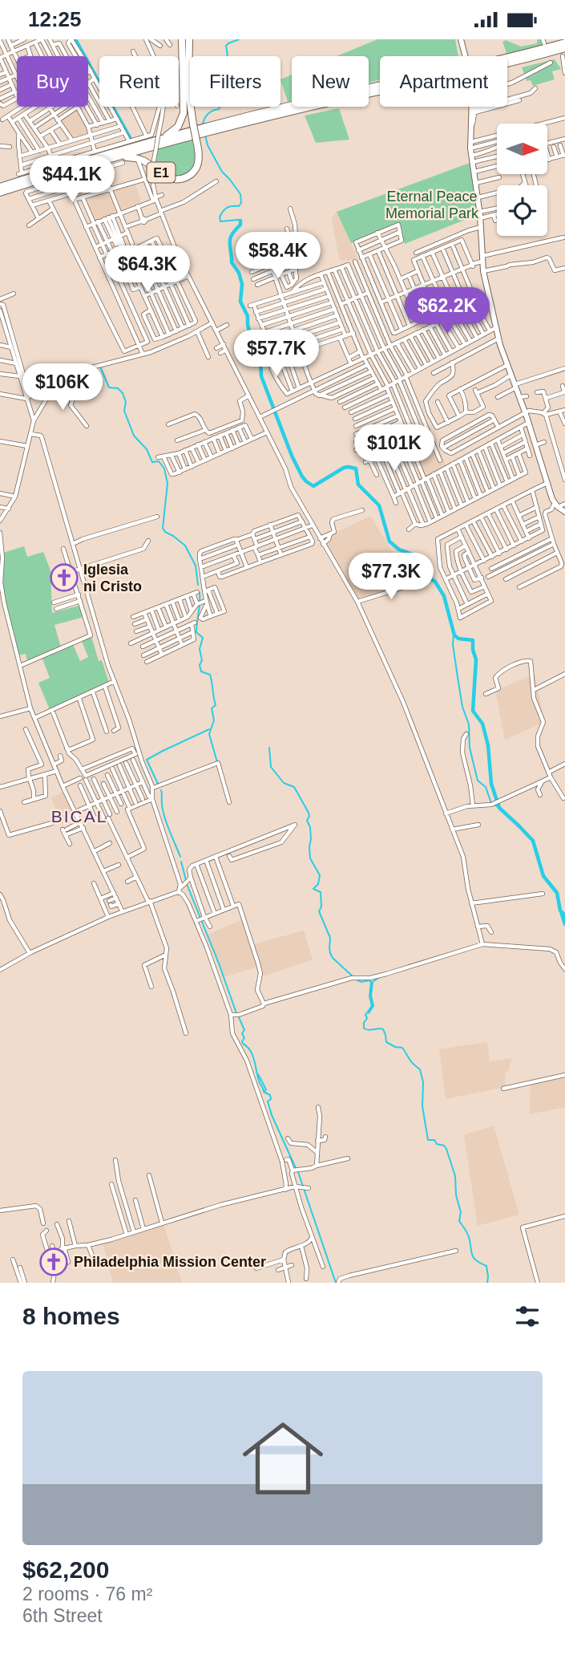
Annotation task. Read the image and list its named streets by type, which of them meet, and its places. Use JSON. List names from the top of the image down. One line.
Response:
{"streets":{"highway":["E1"]},"districts":["BICAL"],"parks":["Eternal Peace Memorial Park"],"places":{"church":["Iglesia ni Cristo","Philadelphia Mission Center"]},"north":"right","page":{"status":"12:25","chip":["Buy","Rent","Filters","New","Apartment"],"price":["$44.1K","$58.4K","$64.3K","$62.2K","$57.7K","$106K","$101K","$77.3K"],"heading":"8 homes","list":[{"name":"$62,200","note":"2 rooms · 76 m² · 6th Street"}]}}
